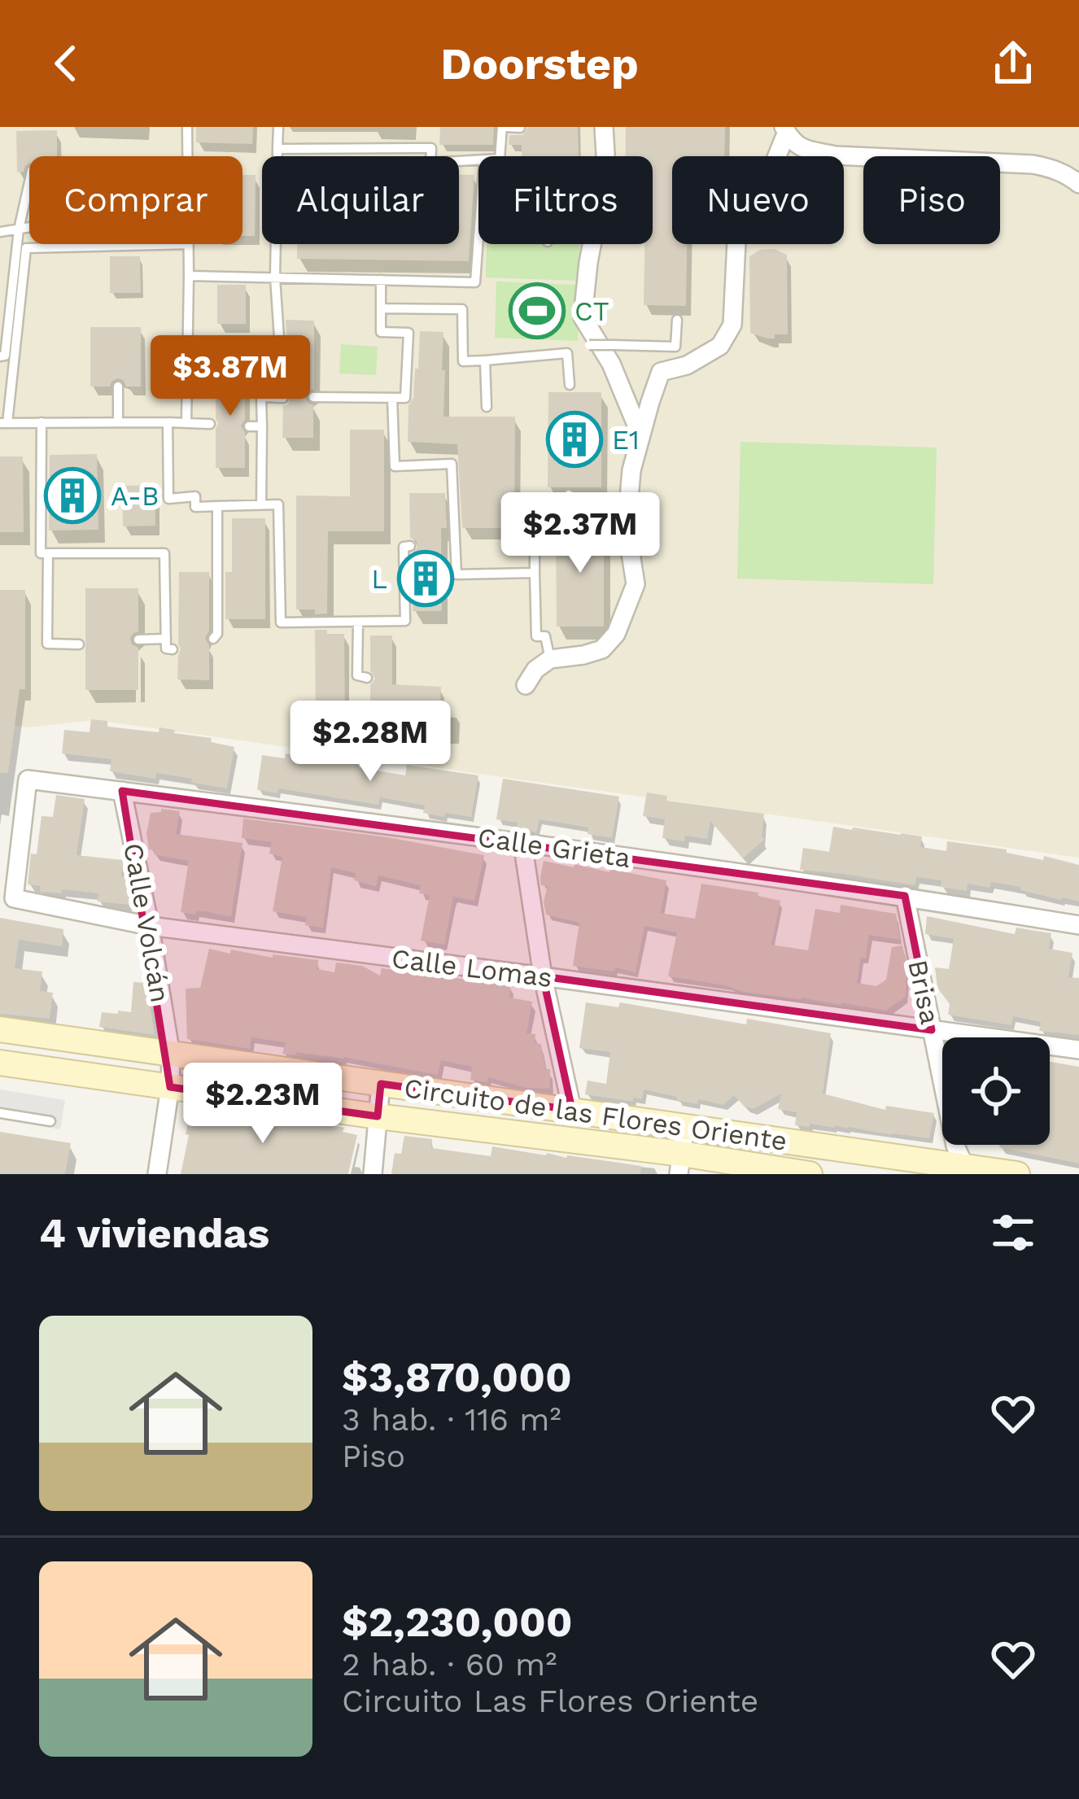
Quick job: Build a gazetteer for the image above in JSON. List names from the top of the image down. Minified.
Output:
{"streets":{"main road":["Circuito de las Flores Oriente"],"street":["Calle Grieta","Calle Volcán","Calle Lomas","Brisa"]},"crossings":[["Calle Grieta","Calle Volcán"],["Calle Grieta","Calle Lomas"],["Calle Grieta","Brisa"],["Calle Volcán","Calle Lomas"],["Calle Volcán","Circuito de las Flores Oriente"],["Calle Lomas","Brisa"],["Brisa","Circuito de las Flores Oriente"]],"places":{"sports":["CT"],"building":["E1","A-B","L"]},"page":{"header":"Doorstep","chip":["Comprar","Alquilar","Filtros","Nuevo","Piso"],"price":["$3.87M","$2.37M","$2.28M","$2.23M"],"heading":"4 viviendas","list":[{"name":"$3,870,000","note":"3 hab. · 116 m² · Piso"},{"name":"$2,230,000","note":"2 hab. · 60 m² · Circuito Las Flores Oriente"}]}}
